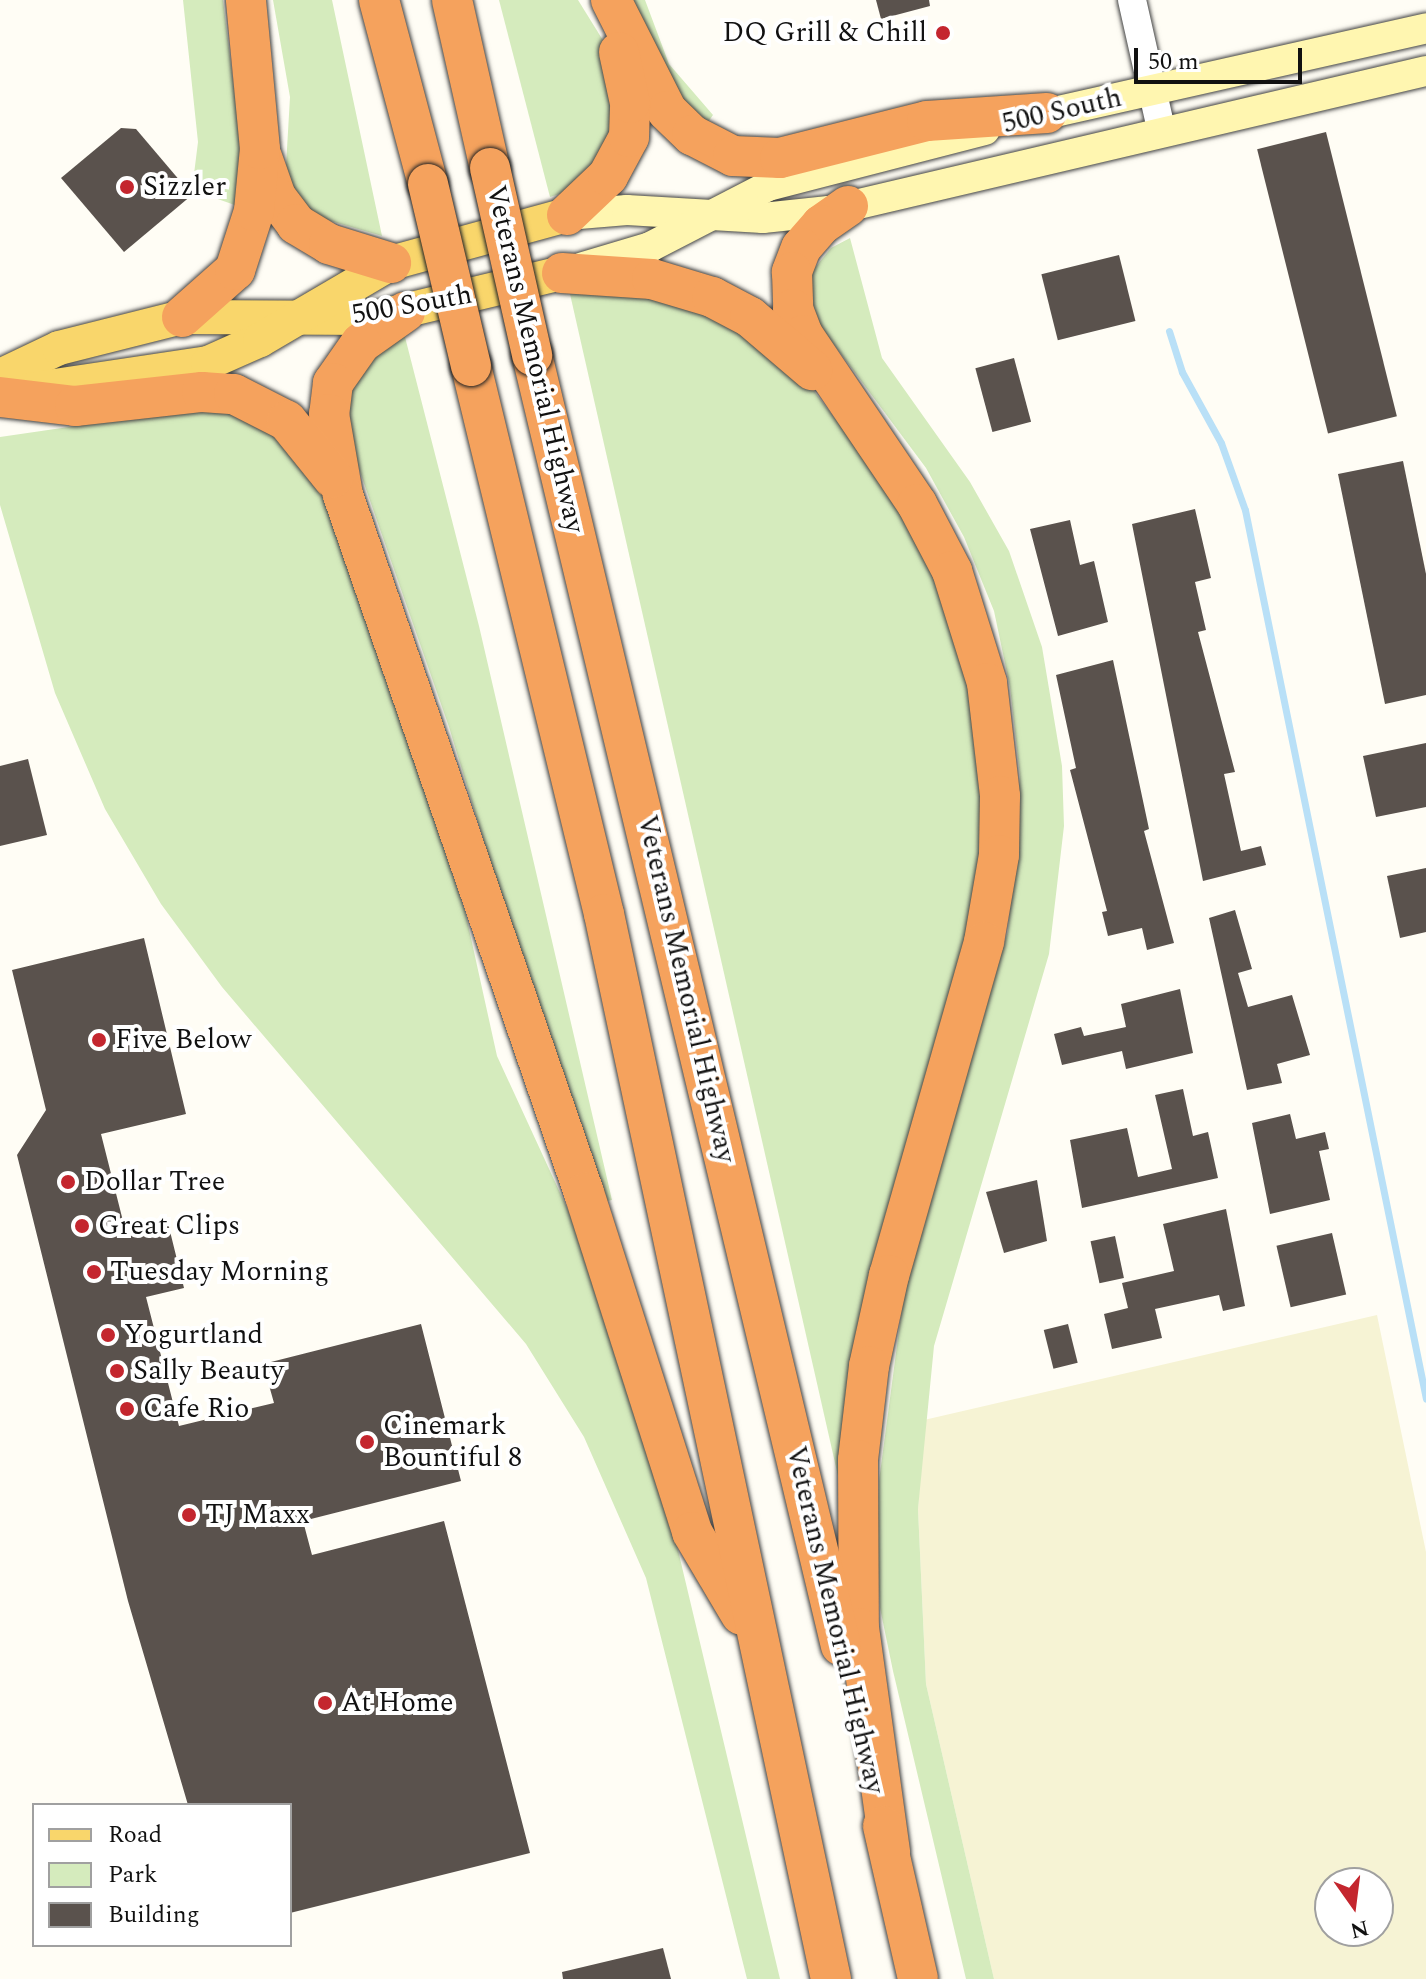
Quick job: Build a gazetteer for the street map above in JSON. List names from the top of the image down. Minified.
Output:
{"streets":{"highway":["Veterans Memorial Highway"],"main road":["500 South"]},"places":["DQ Grill & Chill","Sizzler","Five Below","Dollar Tree","Great Clips","Tuesday Morning","Yogurtland","Sally Beauty","Cafe Rio","Cinemark Bountiful 8","TJ Maxx","At Home"],"legend":["Road","Park","Building"],"scale_bar":"50 m","north":"bottom"}
